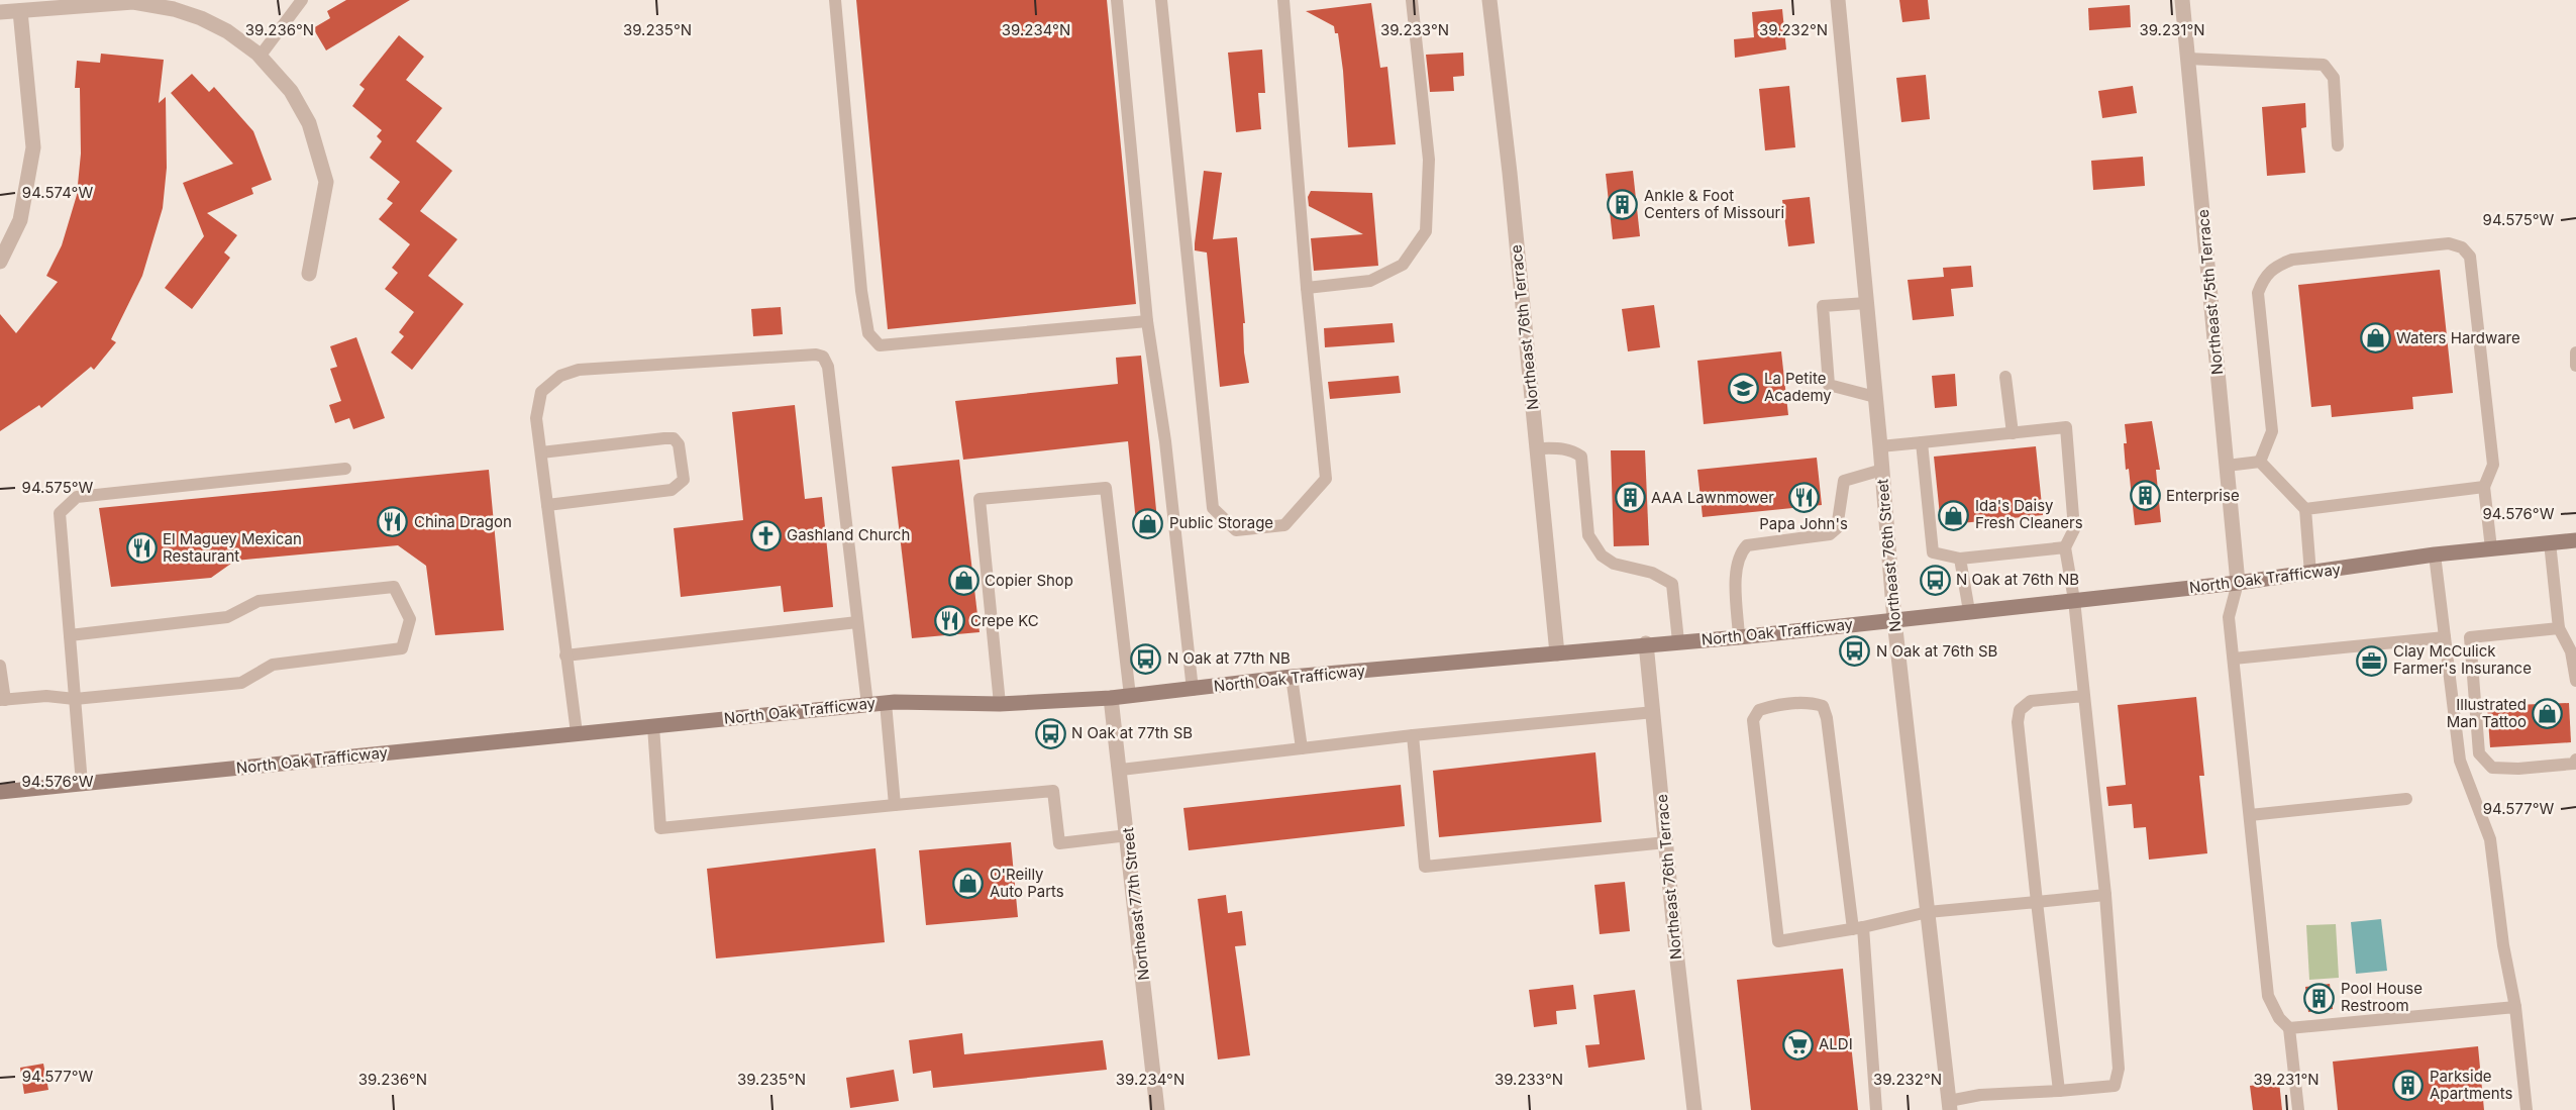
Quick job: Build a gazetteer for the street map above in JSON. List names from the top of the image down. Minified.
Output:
{"streets":{"main road":["North Oak Trafficway"],"street":["Northeast 75th Terrace","Northeast 76th Terrace","Northeast 76th Street","Northeast 77th Street"]},"crossings":[["Northeast 75th Terrace","North Oak Trafficway"],["Northeast 76th Terrace","North Oak Trafficway"],["Northeast 76th Street","North Oak Trafficway"],["North Oak Trafficway","Northeast 77th Street"]],"places":{"building":["Ankle & Foot Centers of Missouri","Enterprise","AAA Lawnmower","Pool House Restroom","Parkside Apartments"],"shop":["Waters Hardware","Ida's Daisy Fresh Cleaners","Public Storage","Copier Shop","Illustrated Man Tattoo","O'Reilly Auto Parts"],"school or university":["La Petite Academy"],"restaurant":["Papa John's","China Dragon","El Maguey Mexican Restaurant","Crepe KC"],"church":["Gashland Church"],"bus stop":["N Oak at 76th NB","N Oak at 76th SB","N Oak at 77th NB","N Oak at 77th SB"],"office":["Clay McCulick Farmer's Insurance"],"supermarket":["ALDI"]},"coordinates":["39.236°N","39.235°N","39.234°N","39.233°N","39.232°N","39.231°N","94.574°W","94.575°W","94.576°W","94.577°W"]}
